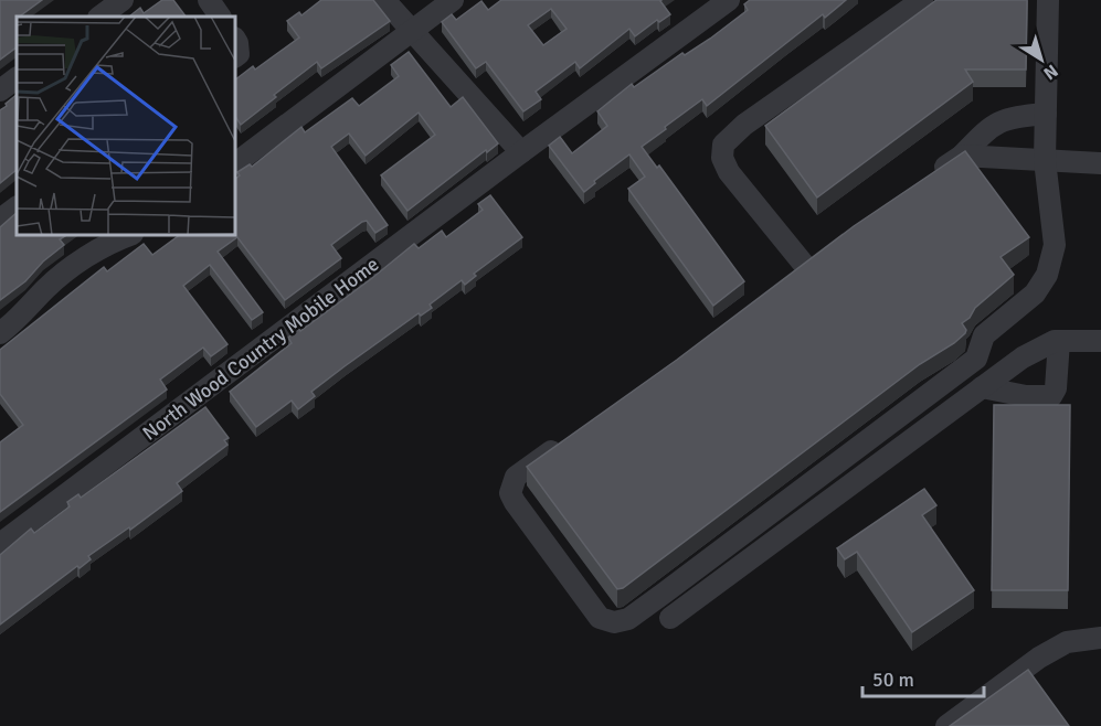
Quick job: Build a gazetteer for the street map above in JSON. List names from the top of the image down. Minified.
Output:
{"streets":{"street":["North Wood Country Mobile Home"]},"scale_bar":"50 m","north":"bottom right"}
